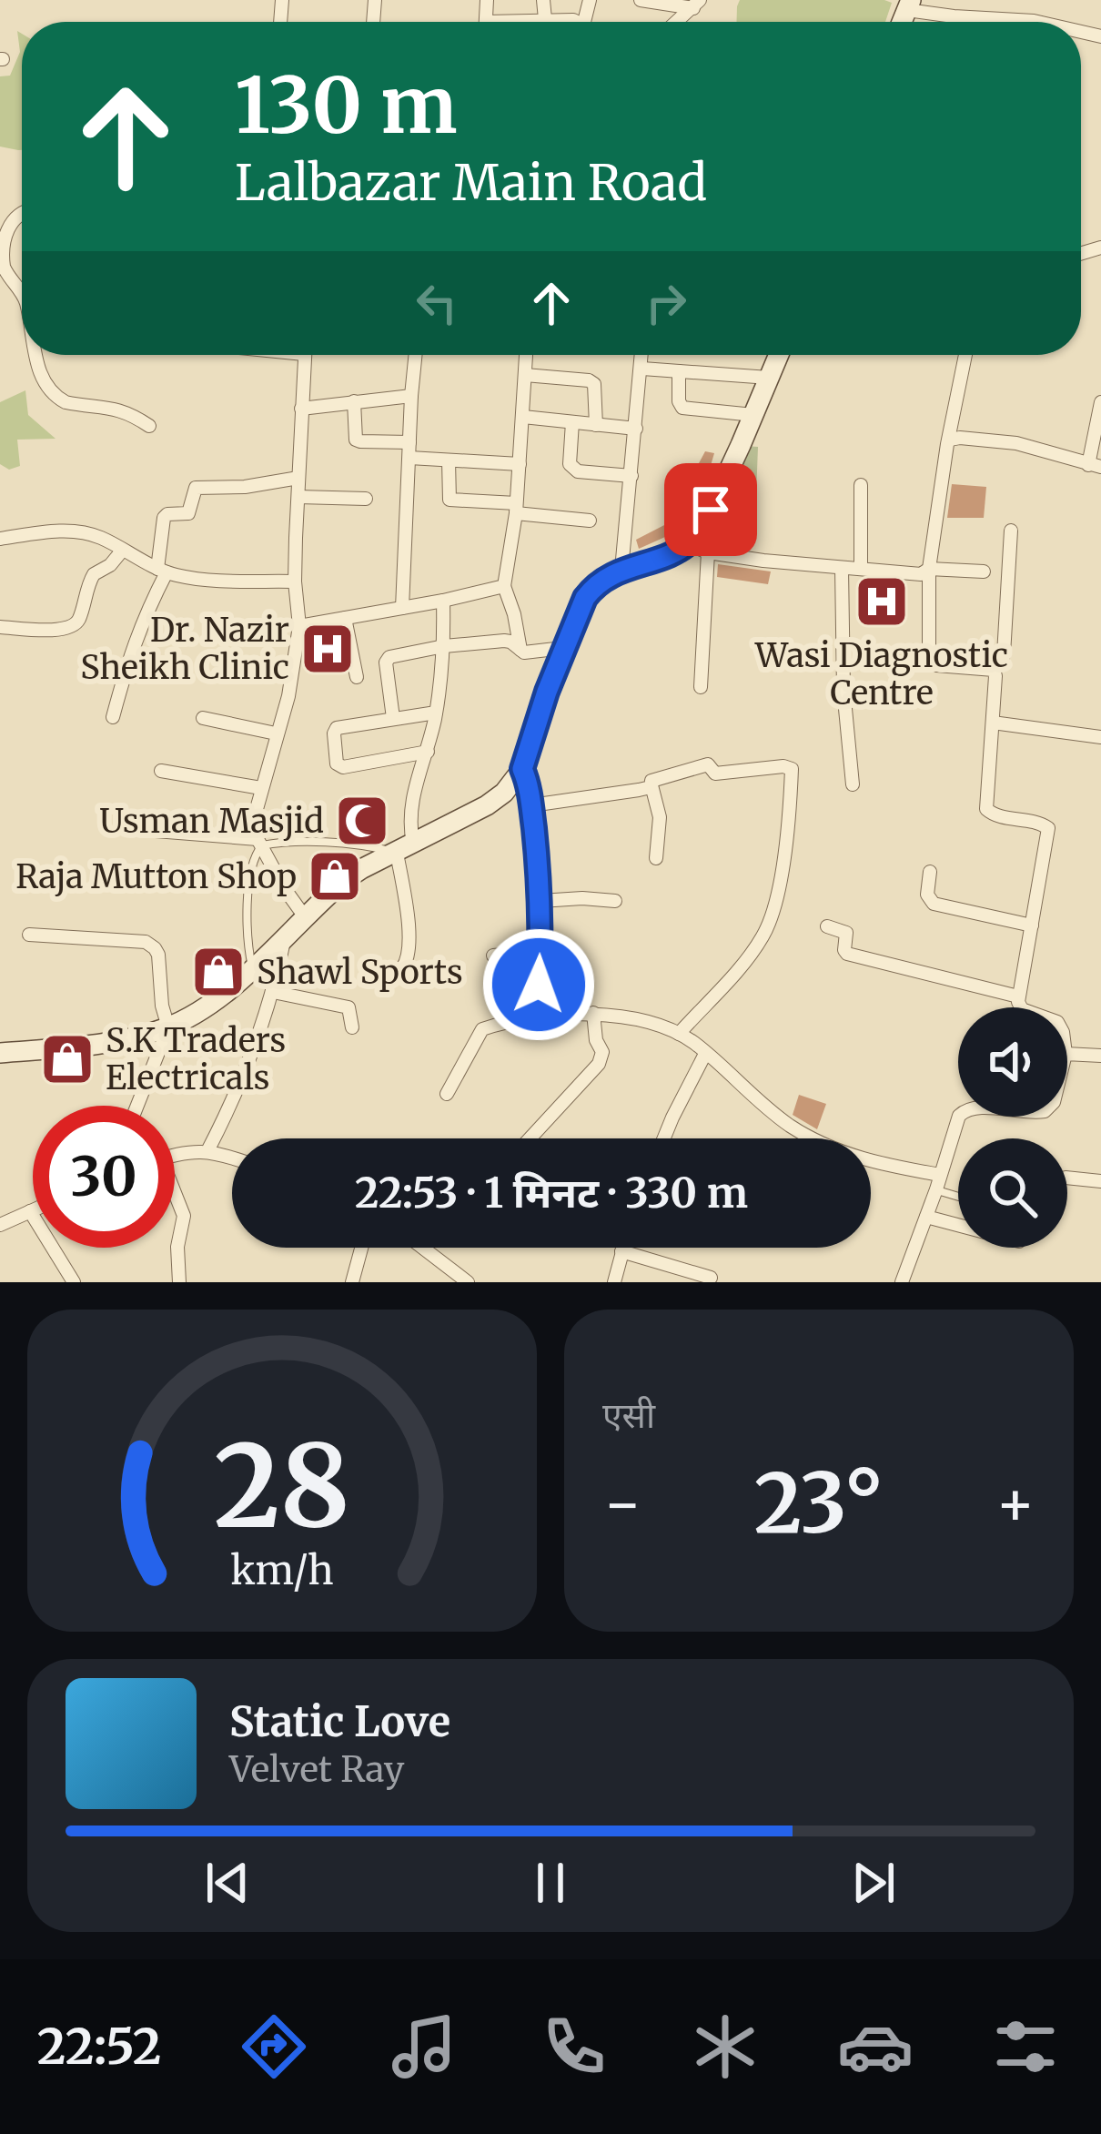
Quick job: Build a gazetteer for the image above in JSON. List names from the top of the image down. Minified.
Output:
{"places":{"hospital":["Wasi Diagnostic Centre","Dr. Nazir Sheikh Clinic"],"mosque":["Usman Masjid"],"shop":["Raja Mutton Shop","Shawl Sports","S.K Traders Electricals"]},"page":{"turn":["130 m","Lalbazar Main Road"],"limit":"30","trip":"22:53 · 1 मिनट · 330 m","tile":"एसी","heat":["−","23°","+"],"song":["Static Love","Velvet Ray"],"tabs":"22:52","gauge":["28","km/h"]}}
